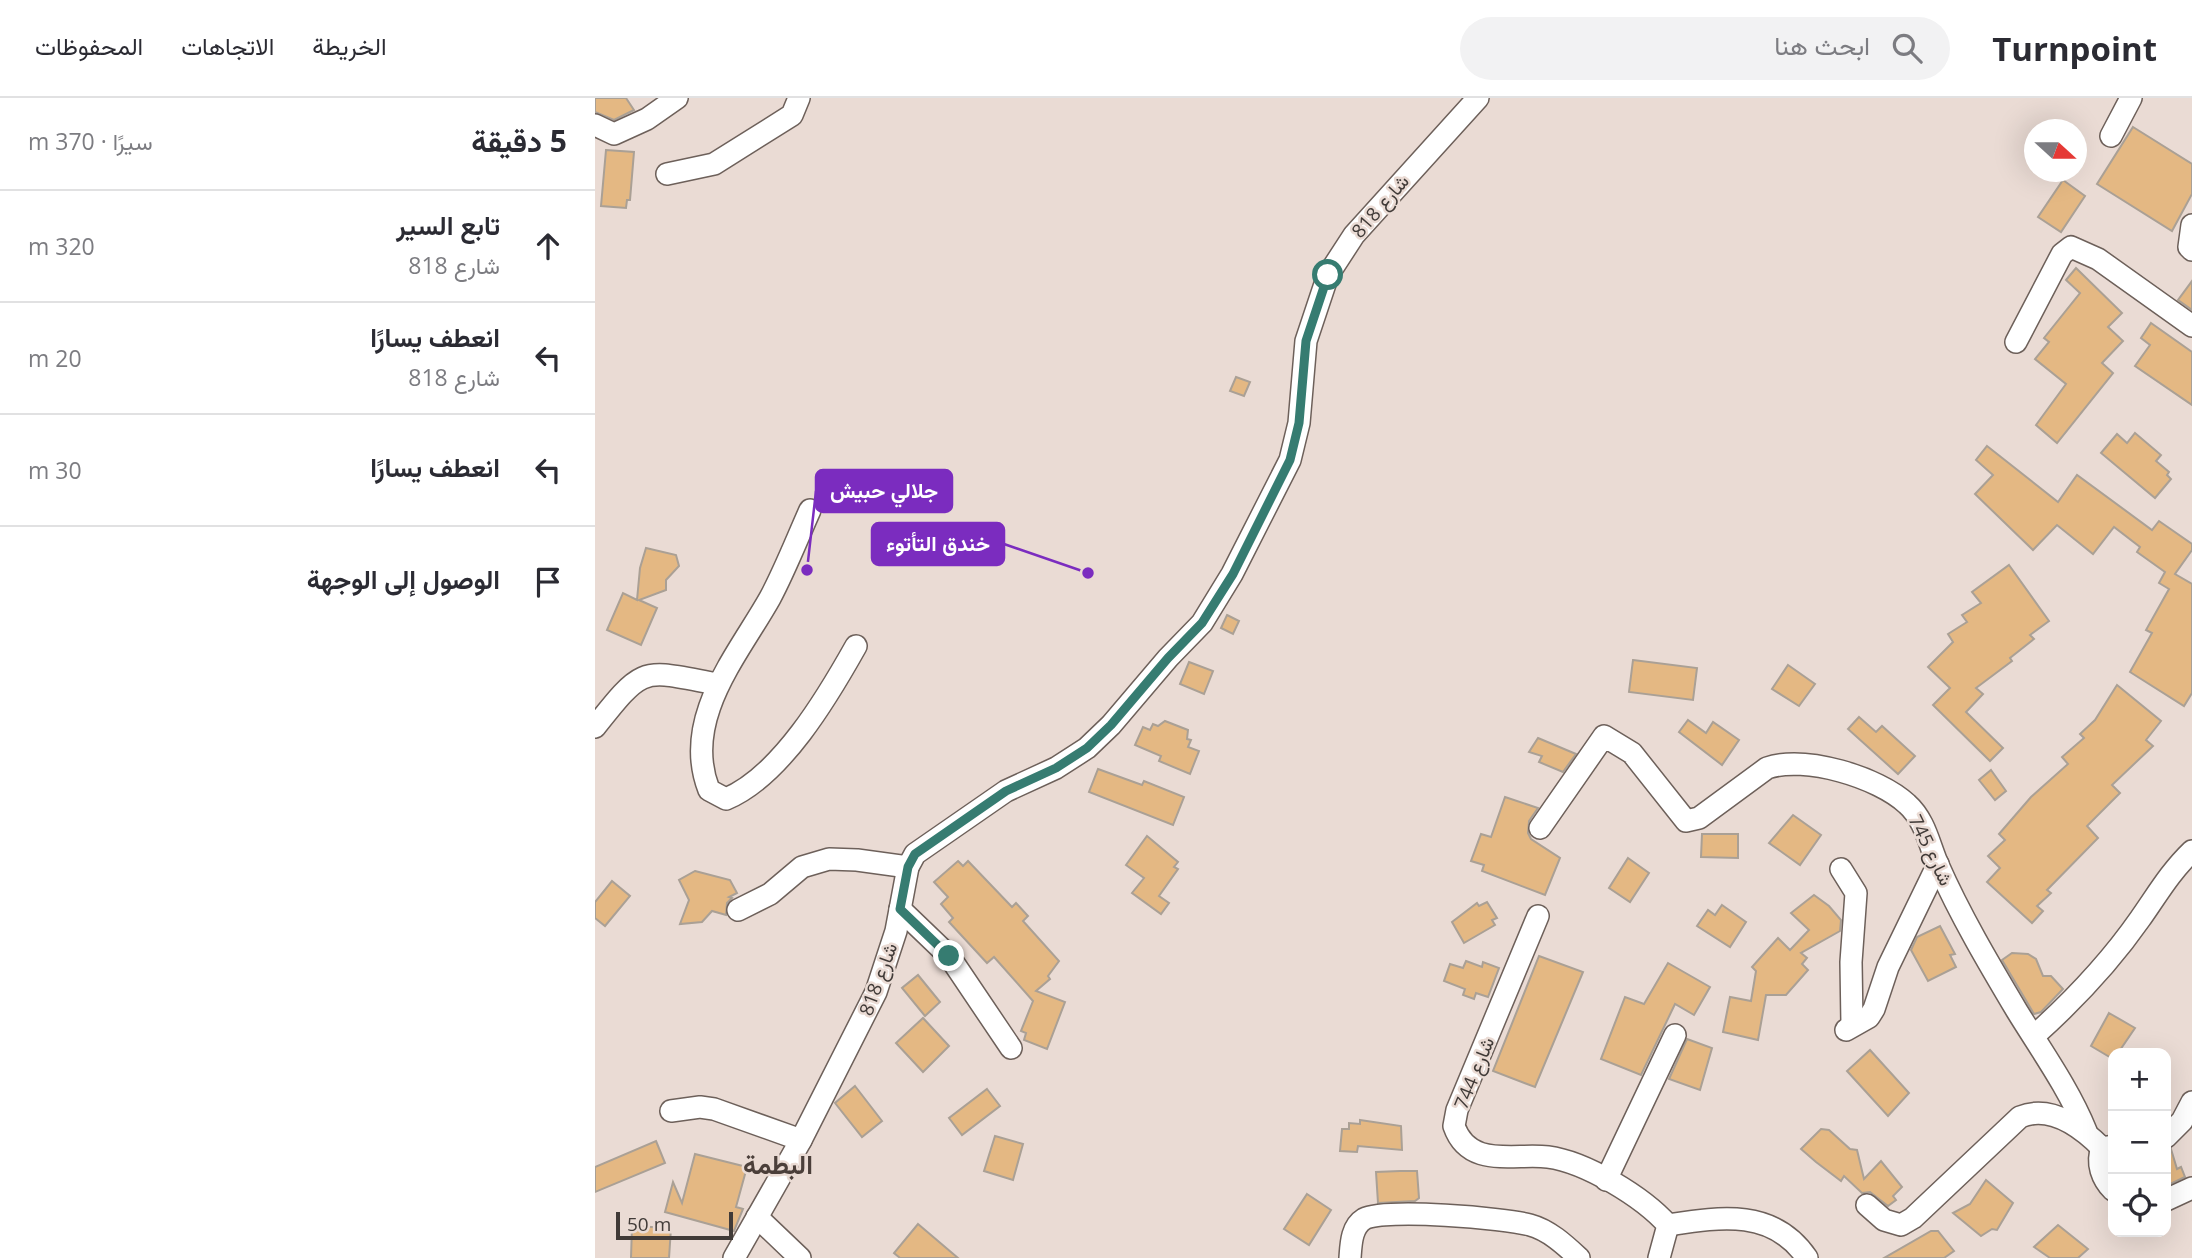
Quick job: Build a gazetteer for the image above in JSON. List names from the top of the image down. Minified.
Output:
{"streets":{"street":["شارع 818","شارع 745","شارع 744"]},"districts":["البطمة"],"places":["جلالي حبيش","خندق التأتوء"],"scale_bar":"50 m","north":"right","page":{"header":"Turnpoint","search":"ابحث هنا","nav":["الخريطة","الاتجاهات","المحفوظات"],"heading":["5 دقيقة","سيرًا · 370 m"],"list":[["تابع السير","شارع 818","320 m"],["انعطف يسارًا","شارع 818","20 m"],["انعطف يسارًا","30 m"],"الوصول إلى الوجهة"],"map_buttons":["+","−"],"scale":"50 m"}}
